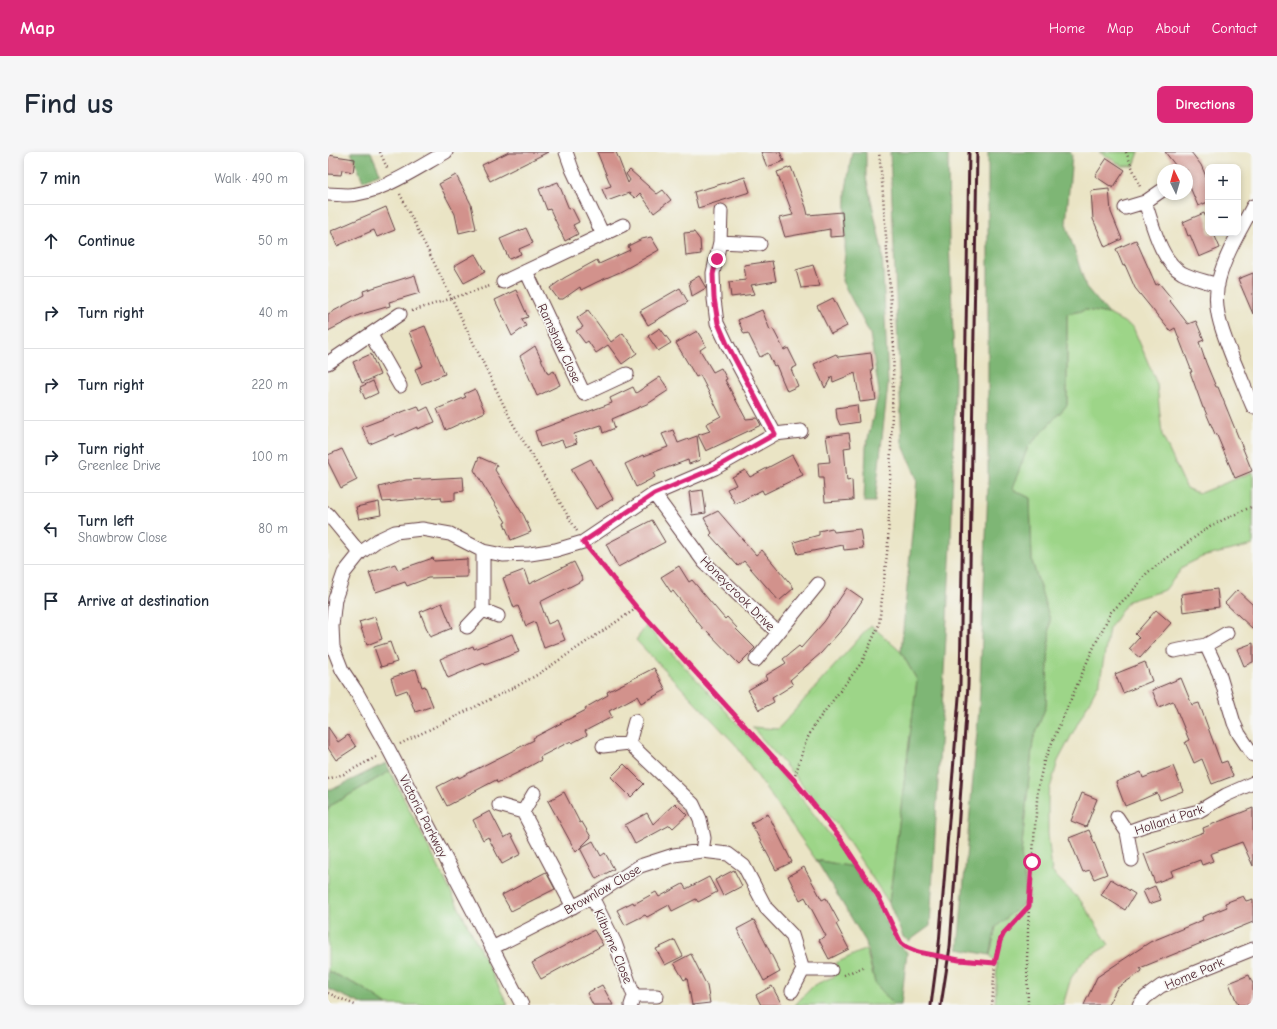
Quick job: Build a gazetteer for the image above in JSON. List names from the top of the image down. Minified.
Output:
{"streets":{"street":["Ramshaw Close","Honeycrook Drive","Victoria Parkway","Holland Park","Brownlow Close","Kilburne Close","Home Park"]},"crossings":[["Honeycrook Drive","Victoria Parkway"],["Victoria Parkway","Brownlow Close"],["Brownlow Close","Kilburne Close"]],"north":"top","page":{"header":"Map","nav":["Home","Map","About","Contact"],"buttons":"Directions","title":"Find us","heading":["7 min","Walk · 490 m"],"map_buttons":["+","−"],"list":[["Continue","50 m"],["Turn right","40 m"],["Turn right","220 m"],["Turn right","Greenlee Drive","100 m"],["Turn left","Shawbrow Close","80 m"],"Arrive at destination"]}}
